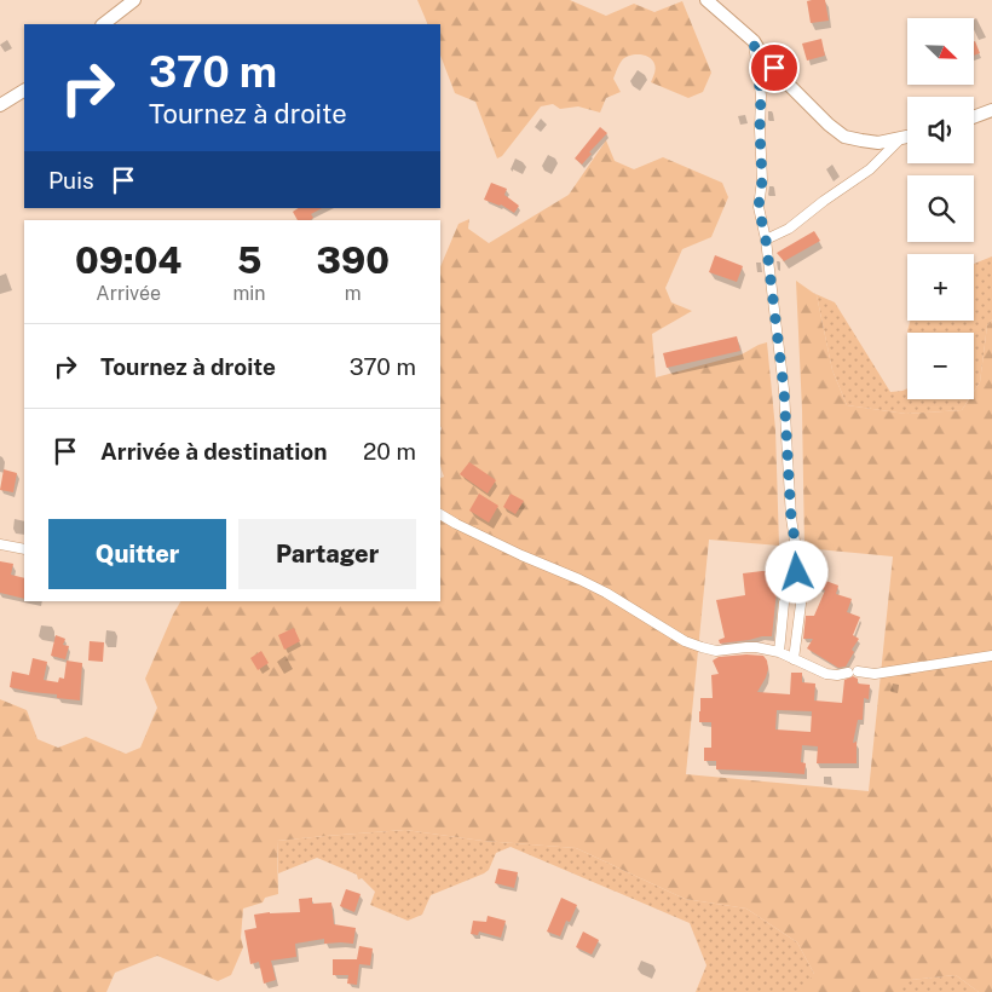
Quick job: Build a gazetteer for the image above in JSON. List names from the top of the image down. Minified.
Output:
{"north":"bottom right","page":{"map_buttons":["+","−"],"turn":["370 m","Tournez à droite"],"then":"Puis","eta":["09:04","Arrivée","5","min","390","m"],"list":[{"name":"Tournez à droite","value":"370 m"},{"name":"Arrivée à destination","value":"20 m"}],"buttons":["Quitter","Partager"]}}
